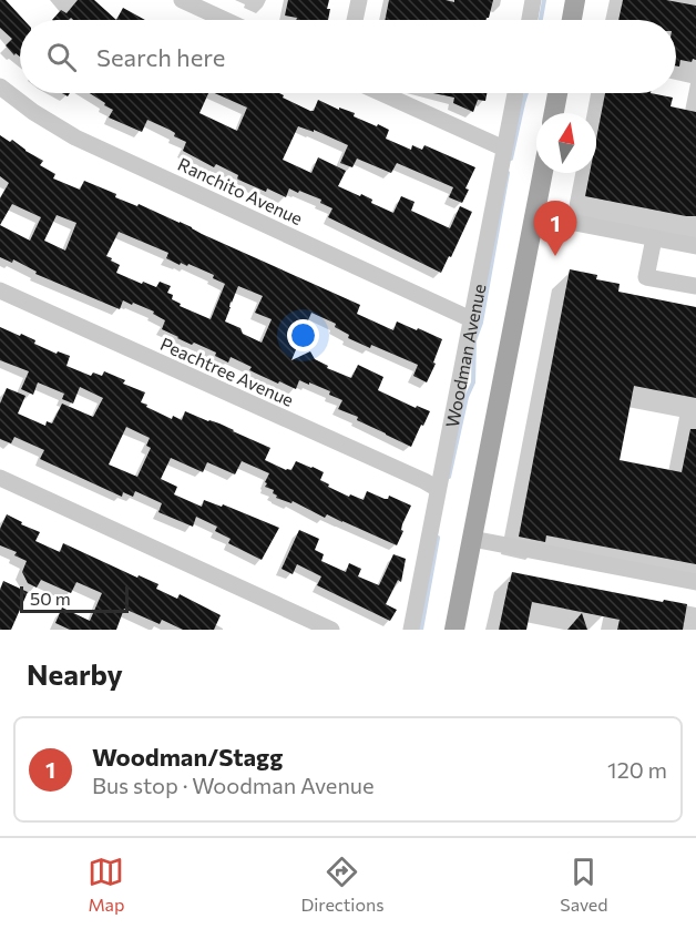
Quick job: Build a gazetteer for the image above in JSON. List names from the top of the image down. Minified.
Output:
{"streets":{"street":["Ranchito Avenue","Woodman Avenue","Peachtree Avenue"]},"crossings":[["Ranchito Avenue","Woodman Avenue"],["Woodman Avenue","Peachtree Avenue"]],"scale_bar":"50 m","north":"top","page":{"search":"Search here","pins":"1","scale":"50 m","heading":"Nearby","list":[{"mark":"1","name":"Woodman/Stagg","note":"Bus stop · Woodman Avenue","value":"120 m"}],"nav":["Map","Directions","Saved"]}}
